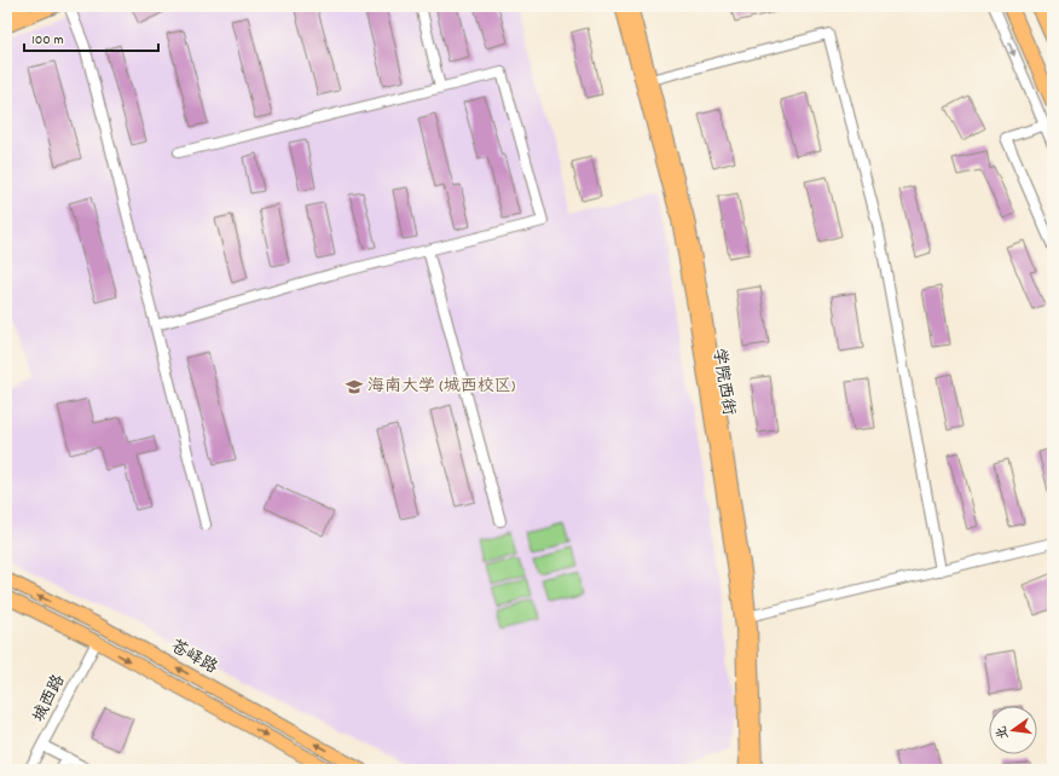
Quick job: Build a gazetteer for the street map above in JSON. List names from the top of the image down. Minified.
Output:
{"streets":{"main road":["学院西街","苍峄路"],"street":["城西路"]},"crossings":[["苍峄路","城西路"]],"places":{"school or university":["海南大学 (城西校区)"]},"scale_bar":"100 m","north":"left"}
